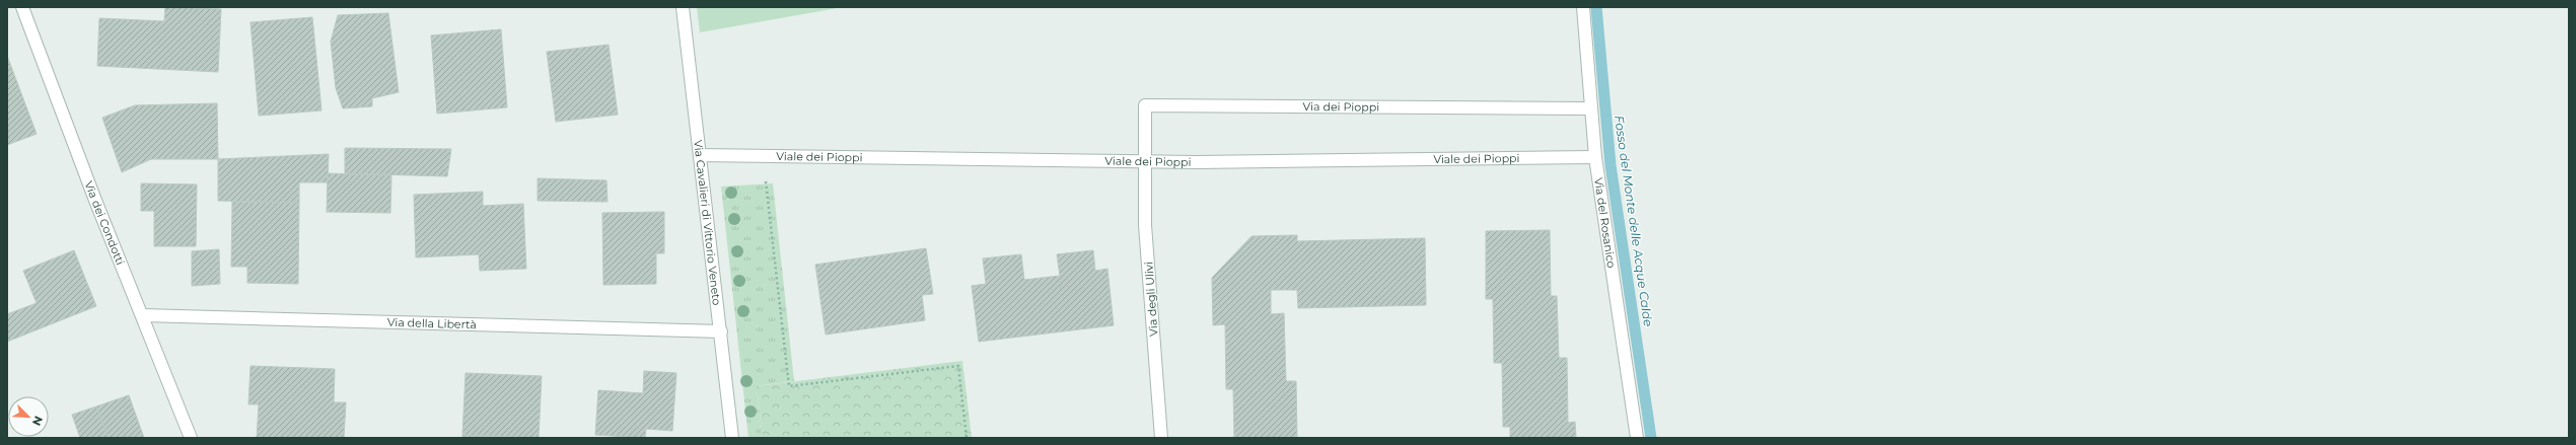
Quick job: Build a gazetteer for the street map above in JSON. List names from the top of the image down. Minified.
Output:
{"streets":{"street":["Via dei Pioppi","Viale dei Pioppi","Via Cavalieri di Vittorio Veneto","Via dei Condotti","Via del Rosanico","Via degli Ulivi","Via della Libertà"]},"crossings":[["Via dei Pioppi","Viale dei Pioppi"],["Via dei Pioppi","Via del Rosanico"],["Via dei Pioppi","Via degli Ulivi"],["Viale dei Pioppi","Via Cavalieri di Vittorio Veneto"],["Viale dei Pioppi","Via del Rosanico"],["Viale dei Pioppi","Via degli Ulivi"],["Via Cavalieri di Vittorio Veneto","Via della Libertà"],["Via dei Condotti","Via della Libertà"]],"water":["Fosso del Monte delle Acque Calde"],"north":"bottom right"}
